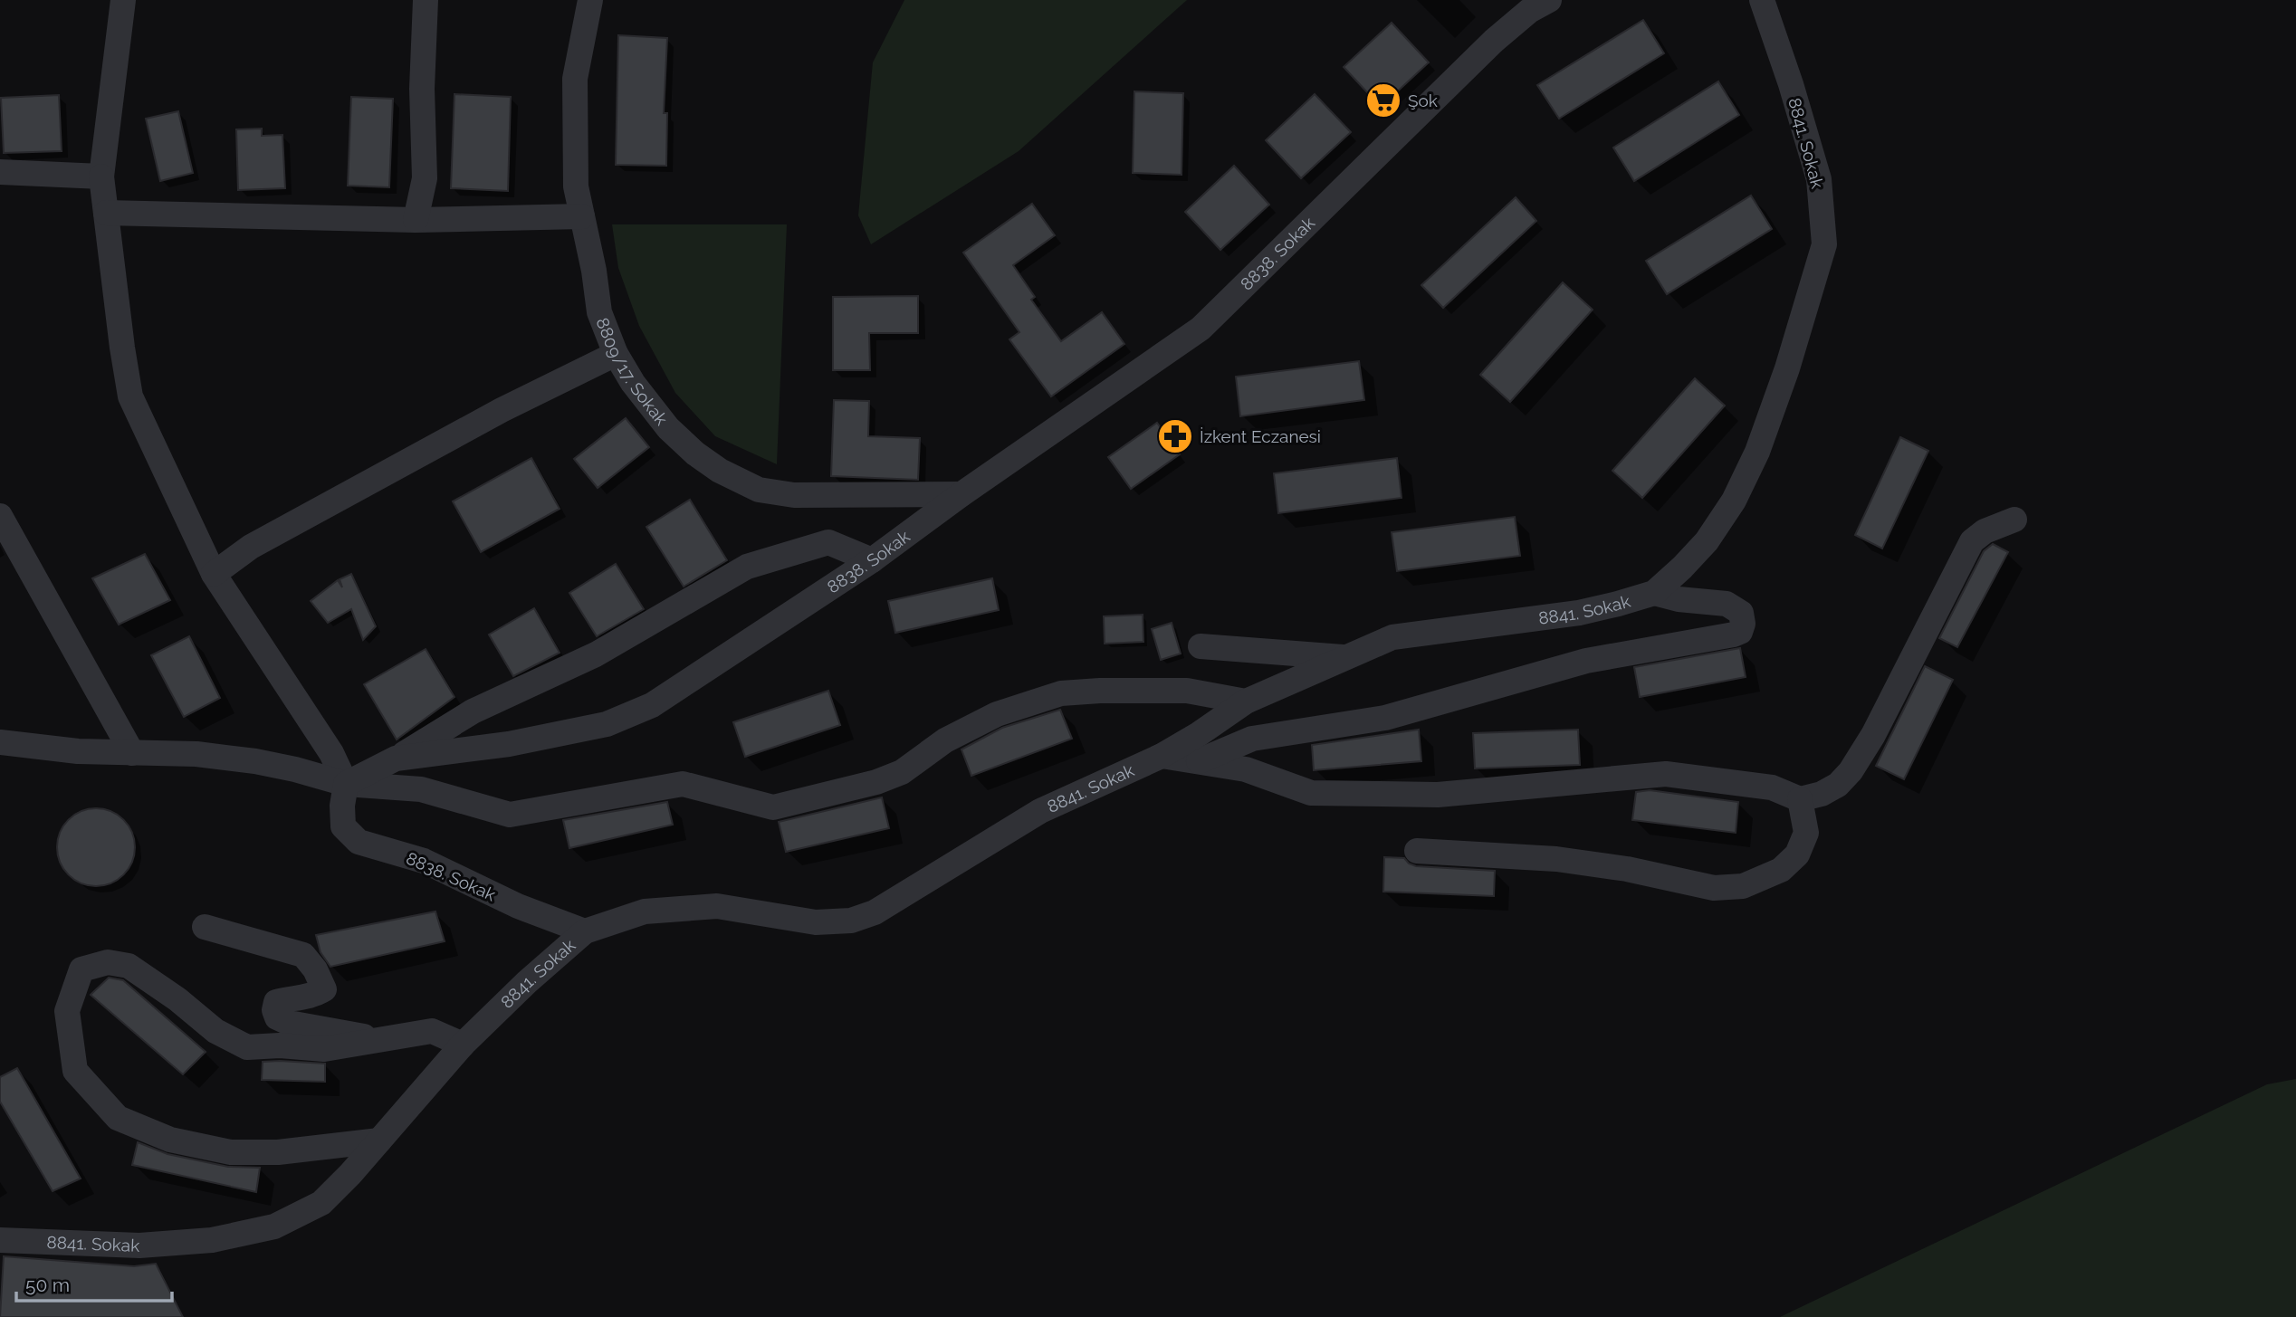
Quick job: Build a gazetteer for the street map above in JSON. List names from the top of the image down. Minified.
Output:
{"streets":{"street":["8841. Sokak","8838. Sokak","8809/17. Sokak"]},"crossings":[["8841. Sokak","8838. Sokak"],["8838. Sokak","8809/17. Sokak"]],"places":{"supermarket":["Şok"],"pharmacy":["İzkent Eczanesi"]},"scale_bar":"50 m"}
